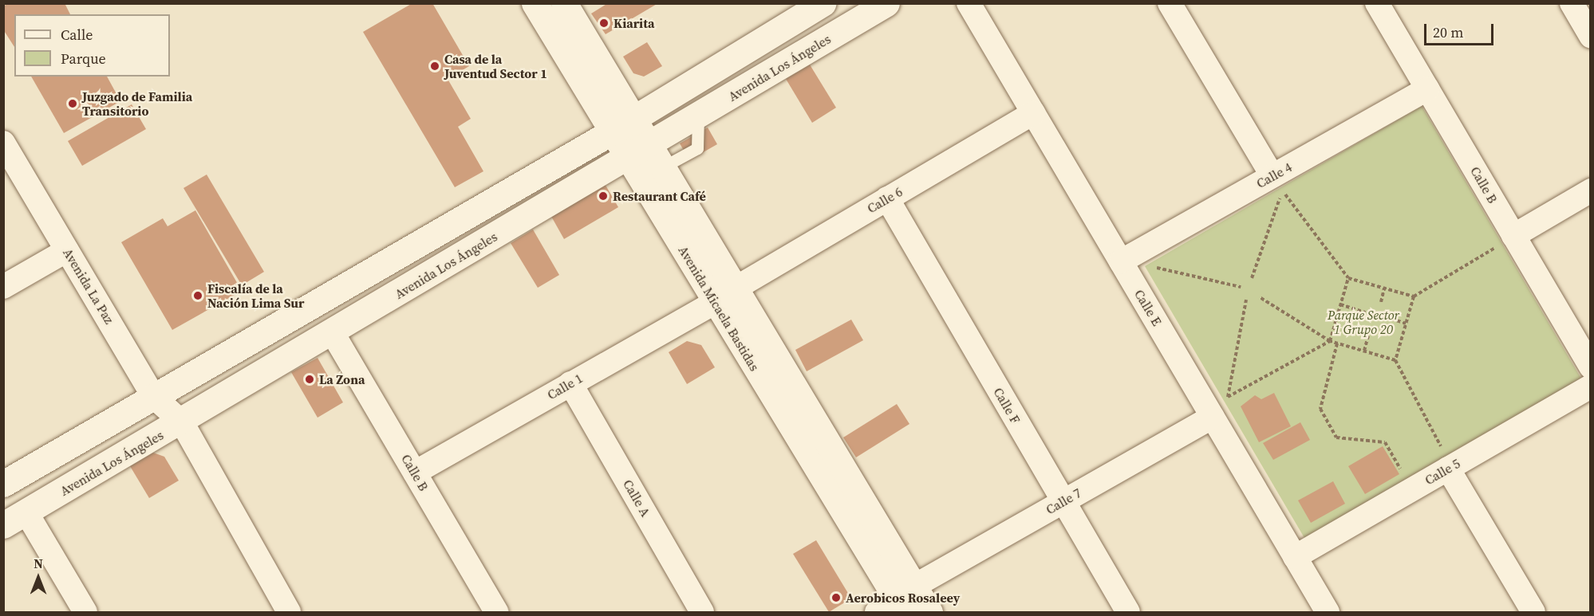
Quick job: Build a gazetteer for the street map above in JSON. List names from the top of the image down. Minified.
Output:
{"streets":{"street":["Avenida Los Ángeles","Calle 4","Calle B","Calle 6","Avenida La Paz","Calle E","Avenida Micaela Bastidas","Calle 1","Calle F","Calle 5","Calle A","Calle 7"]},"crossings":[["Avenida Los Ángeles","Calle B"],["Avenida Los Ángeles","Avenida La Paz"],["Avenida Los Ángeles","Avenida Micaela Bastidas"],["Calle 4","Calle B"],["Calle 4","Calle E"],["Calle B","Calle 1"],["Calle 6","Calle E"],["Calle 6","Avenida Micaela Bastidas"],["Calle 6","Calle F"],["Calle E","Calle 5"],["Calle E","Calle 7"],["Avenida Micaela Bastidas","Calle 1"],["Avenida Micaela Bastidas","Calle 7"],["Calle 1","Calle A"],["Calle F","Calle 7"]],"parks":["Parque Sector 1 Grupo 20"],"places":["Kiarita","Casa de la Juventud Sector 1","Juzgado de Familia Transitorio","Restaurant Café","Fiscalía de la Nación Lima Sur","La Zona","Aerobicos Rosaleey"],"legend":["Calle","Parque"],"scale_bar":"20 m","north":"top"}
